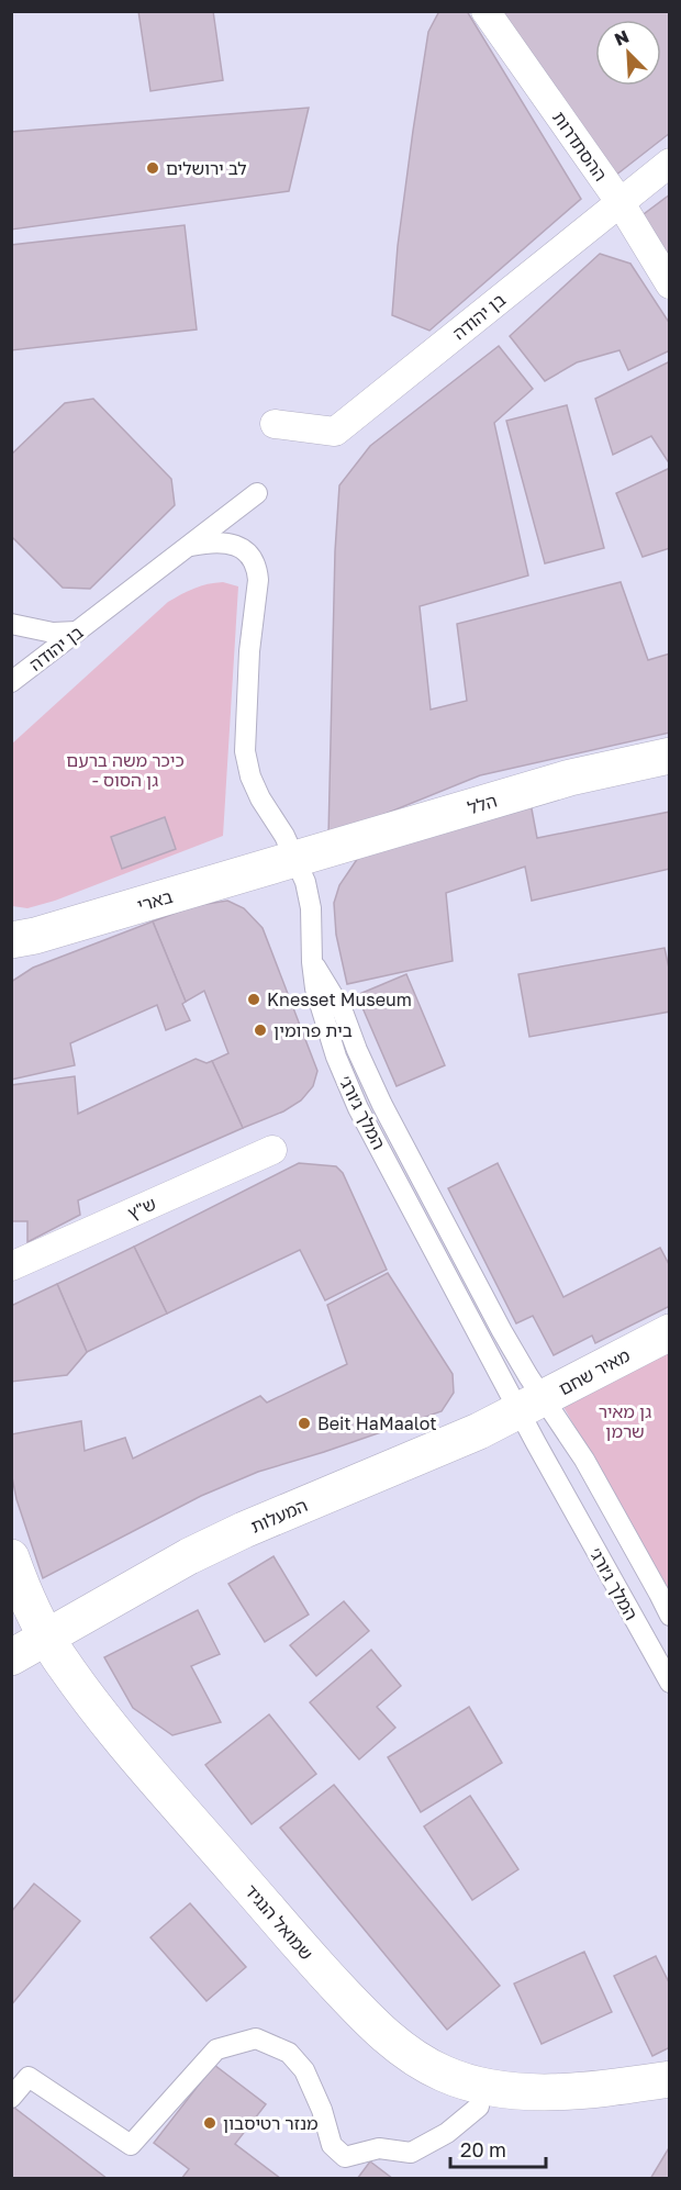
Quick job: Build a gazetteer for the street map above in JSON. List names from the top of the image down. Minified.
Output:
{"streets":{"street":["ההסתדרות","בן יהודה","הלל","בארי","ש\"ץ","מאיר שחם","המעלות","שמואל הנגיד"],"lane":["המלך ג׳ורג׳"]},"crossings":[["ההסתדרות","בן יהודה"],["בן יהודה","המלך ג׳ורג׳"],["הלל","בארי"],["הלל","המלך ג׳ורג׳"],["בארי","המלך ג׳ורג׳"],["המלך ג׳ורג׳","מאיר שחם"],["המלך ג׳ורג׳","המעלות"],["מאיר שחם","המעלות"],["המעלות","שמואל הנגיד"]],"parks":["כיכר משה ברעם - גן הסוס","גן מאיר שרמן"],"places":["לב ירושלים","Knesset Museum","בית פרומין","Beit HaMaalot","מנזר רטיסבון"],"scale_bar":"20 m","north":"top left"}
